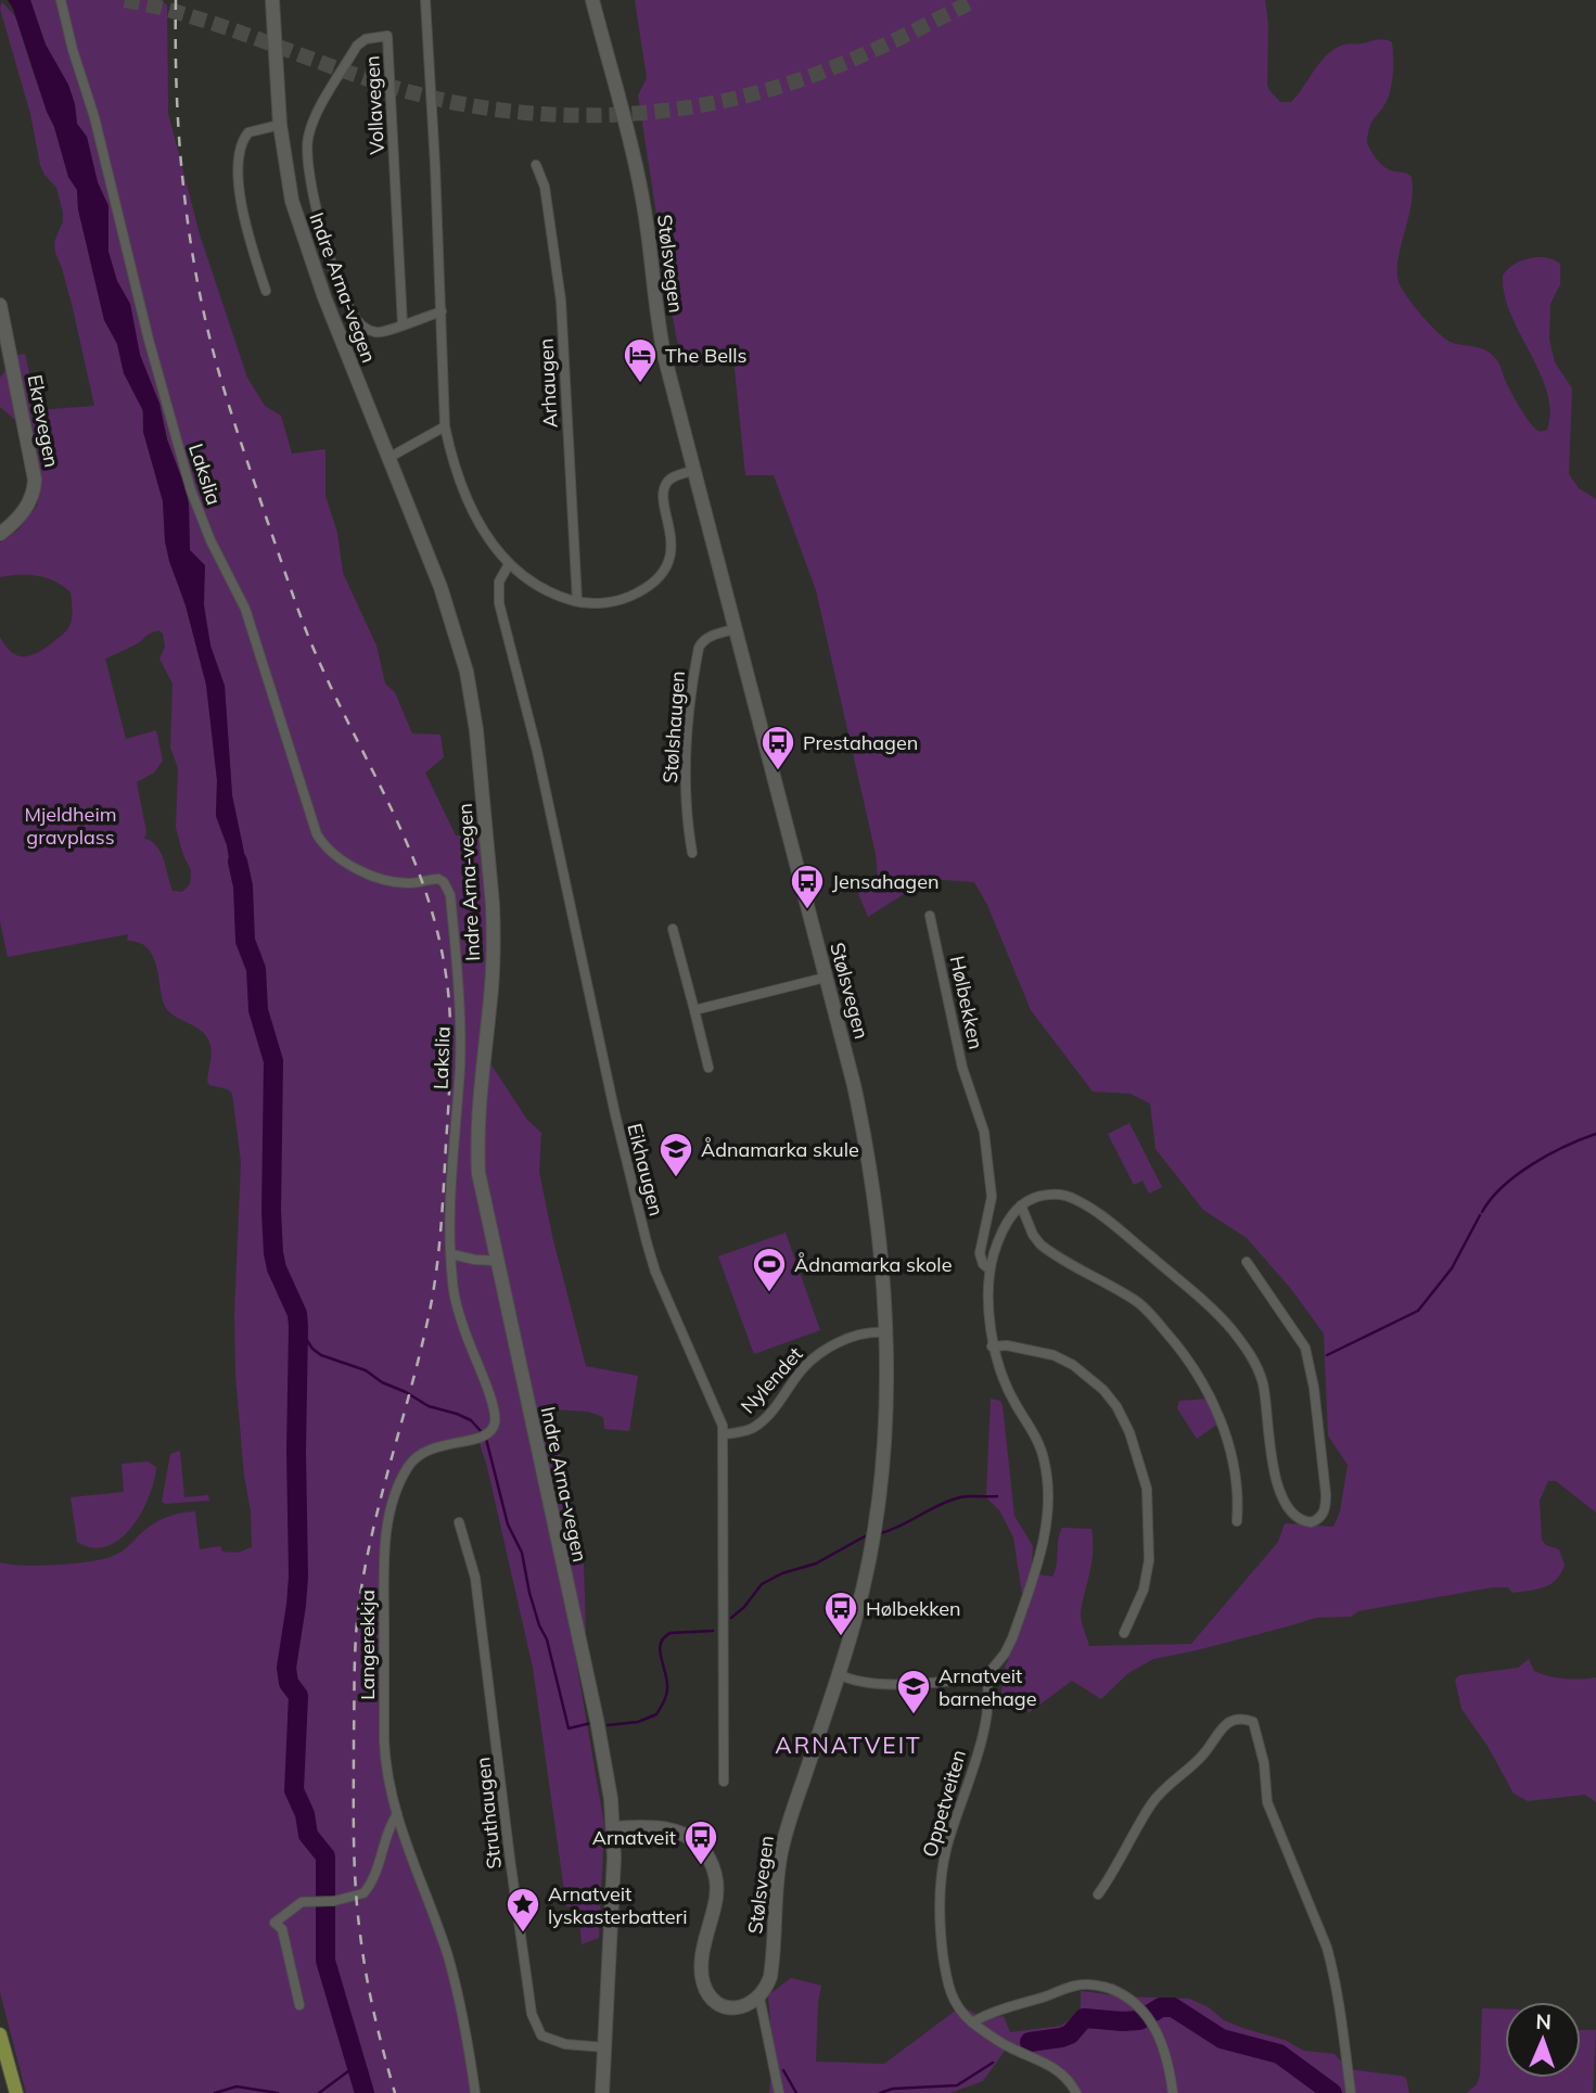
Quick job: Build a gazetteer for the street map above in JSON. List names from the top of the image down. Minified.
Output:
{"streets":{"main road":["Stølsvegen","Indre Arna-vegen","Ekrevegen"],"street":["Vollavegen","Arhaugen","Lakslia","Stølshaugen","Hølbekken","Eikhaugen","Nylendet","Langerekkja","Oppetveiten","Struthaugen"]},"crossings":[["Stølsvegen","Stølshaugen"],["Stølsvegen","Nylendet"],["Indre Arna-vegen","Struthaugen"],["Lakslia","Langerekkja"],["Hølbekken","Oppetveiten"],["Eikhaugen","Nylendet"]],"districts":["ARNATVEIT"],"parks":["Mjeldheim gravplass"],"places":{"hotel":["The Bells"],"bus stop":["Prestahagen","Jensahagen","Hølbekken","Arnatveit"],"school or university":["Ådnamarka skule","Arnatveit barnehage"],"sports":["Ådnamarka skole"],"place":["Arnatveit lyskasterbatteri"]},"north":"top"}
